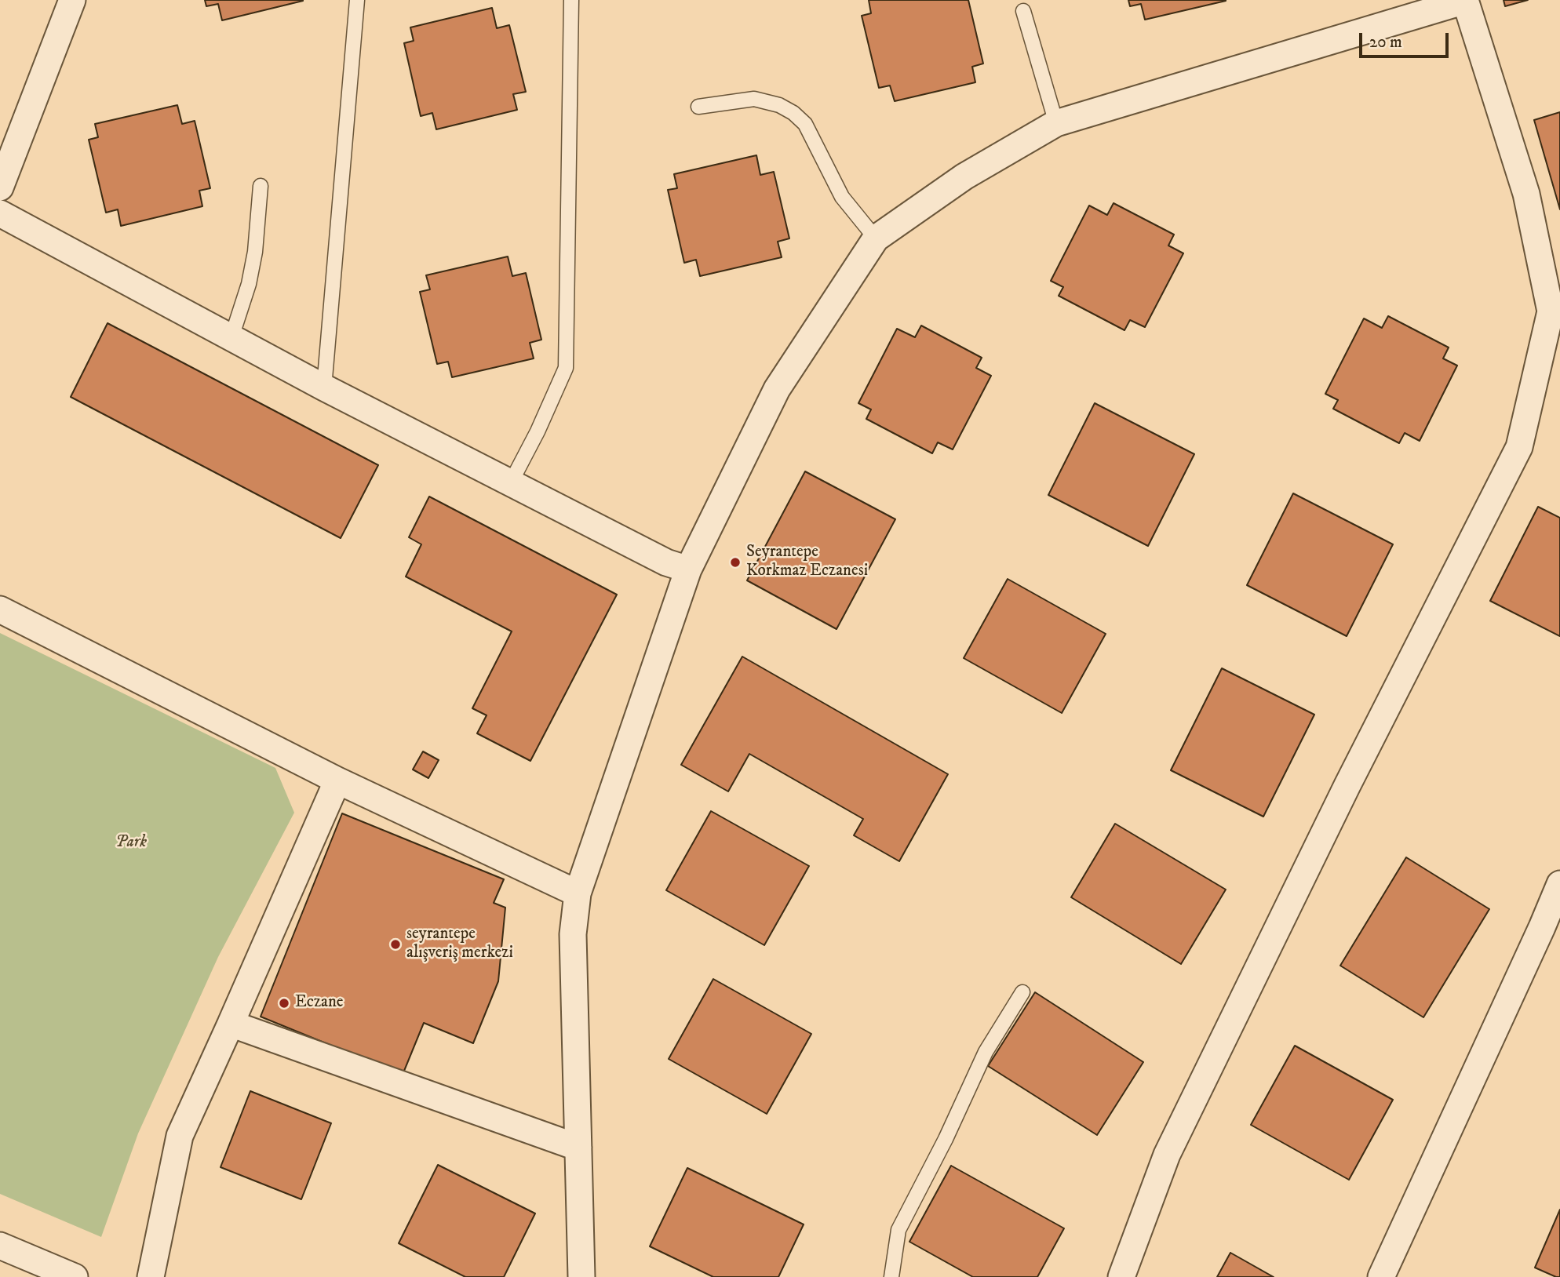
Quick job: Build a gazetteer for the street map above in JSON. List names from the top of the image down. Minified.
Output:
{"parks":["Park"],"places":["Seyrantepe Korkmaz Eczanesi","seyrantepe alışveriş merkezi","Eczane"],"scale_bar":"20 m"}
